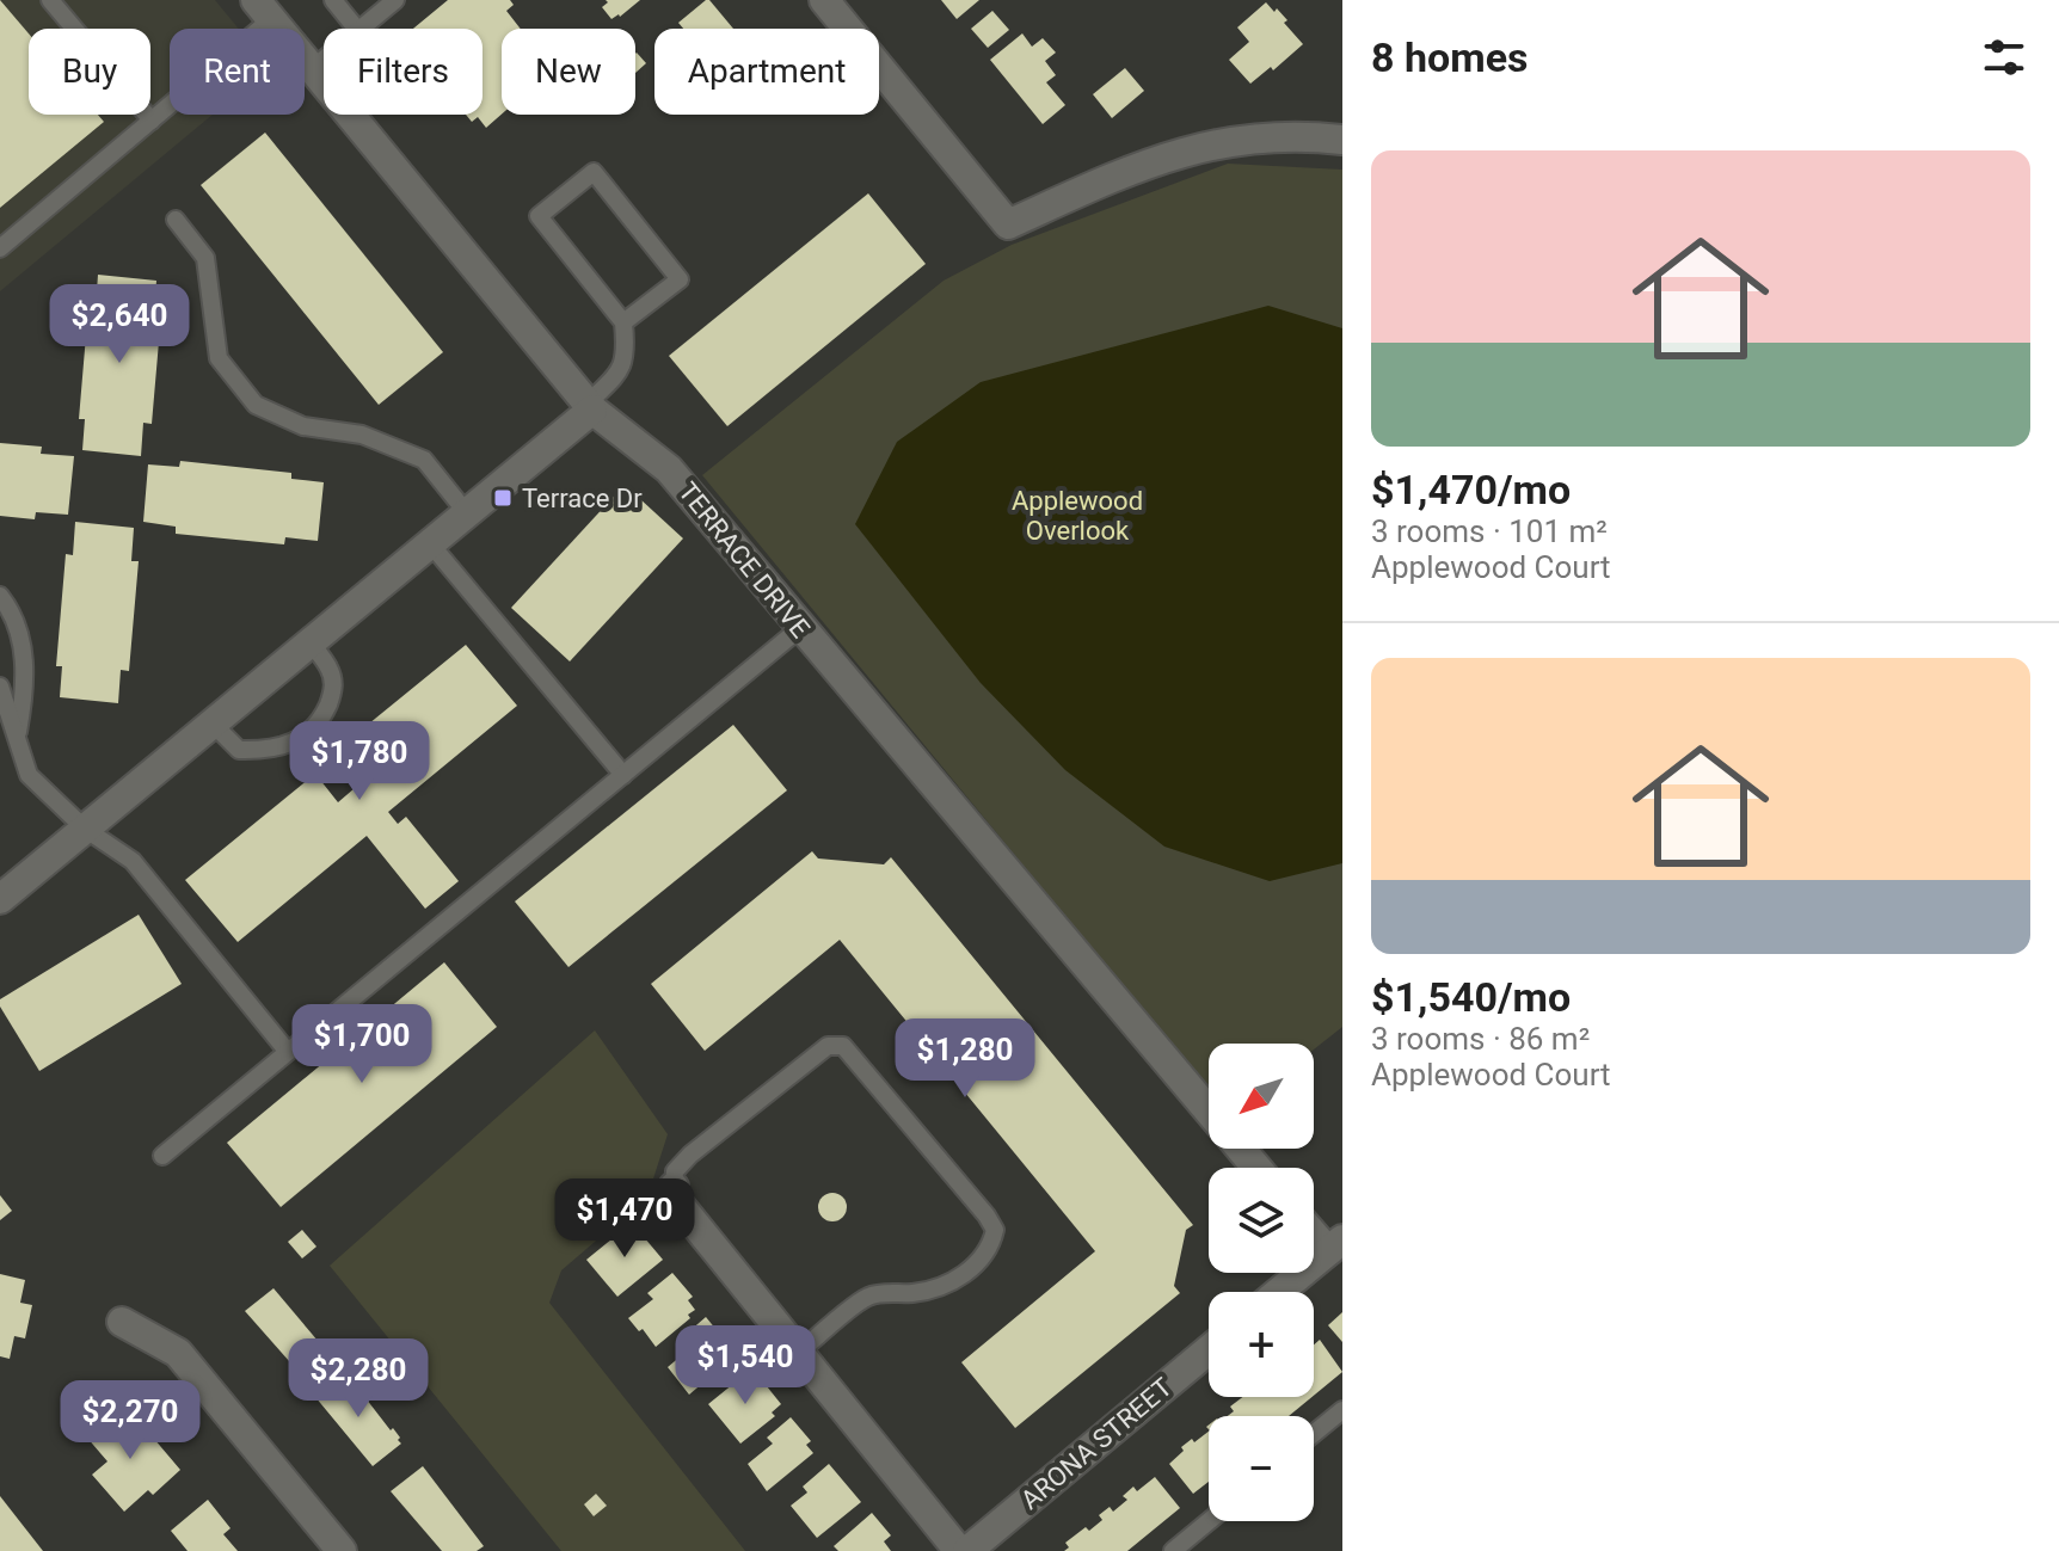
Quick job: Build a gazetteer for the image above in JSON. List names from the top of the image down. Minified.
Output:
{"streets":{"street":["TERRACE DRIVE","ARONA STREET"]},"parks":["Applewood Overlook"],"places":{"transit":["Terrace Dr"]},"north":"bottom left","page":{"heading":"8 homes","chip":["Buy","Rent","Filters","New","Apartment"],"list":[{"name":"$1,470/mo","note":"3 rooms · 101 m² · Applewood Court"},{"name":"$1,540/mo","note":"3 rooms · 86 m² · Applewood Court"}],"price":["$2,640","$1,780","$1,700","$1,280","$1,470","$1,540","$2,280","$2,270"],"map_buttons":["+","−"]}}
